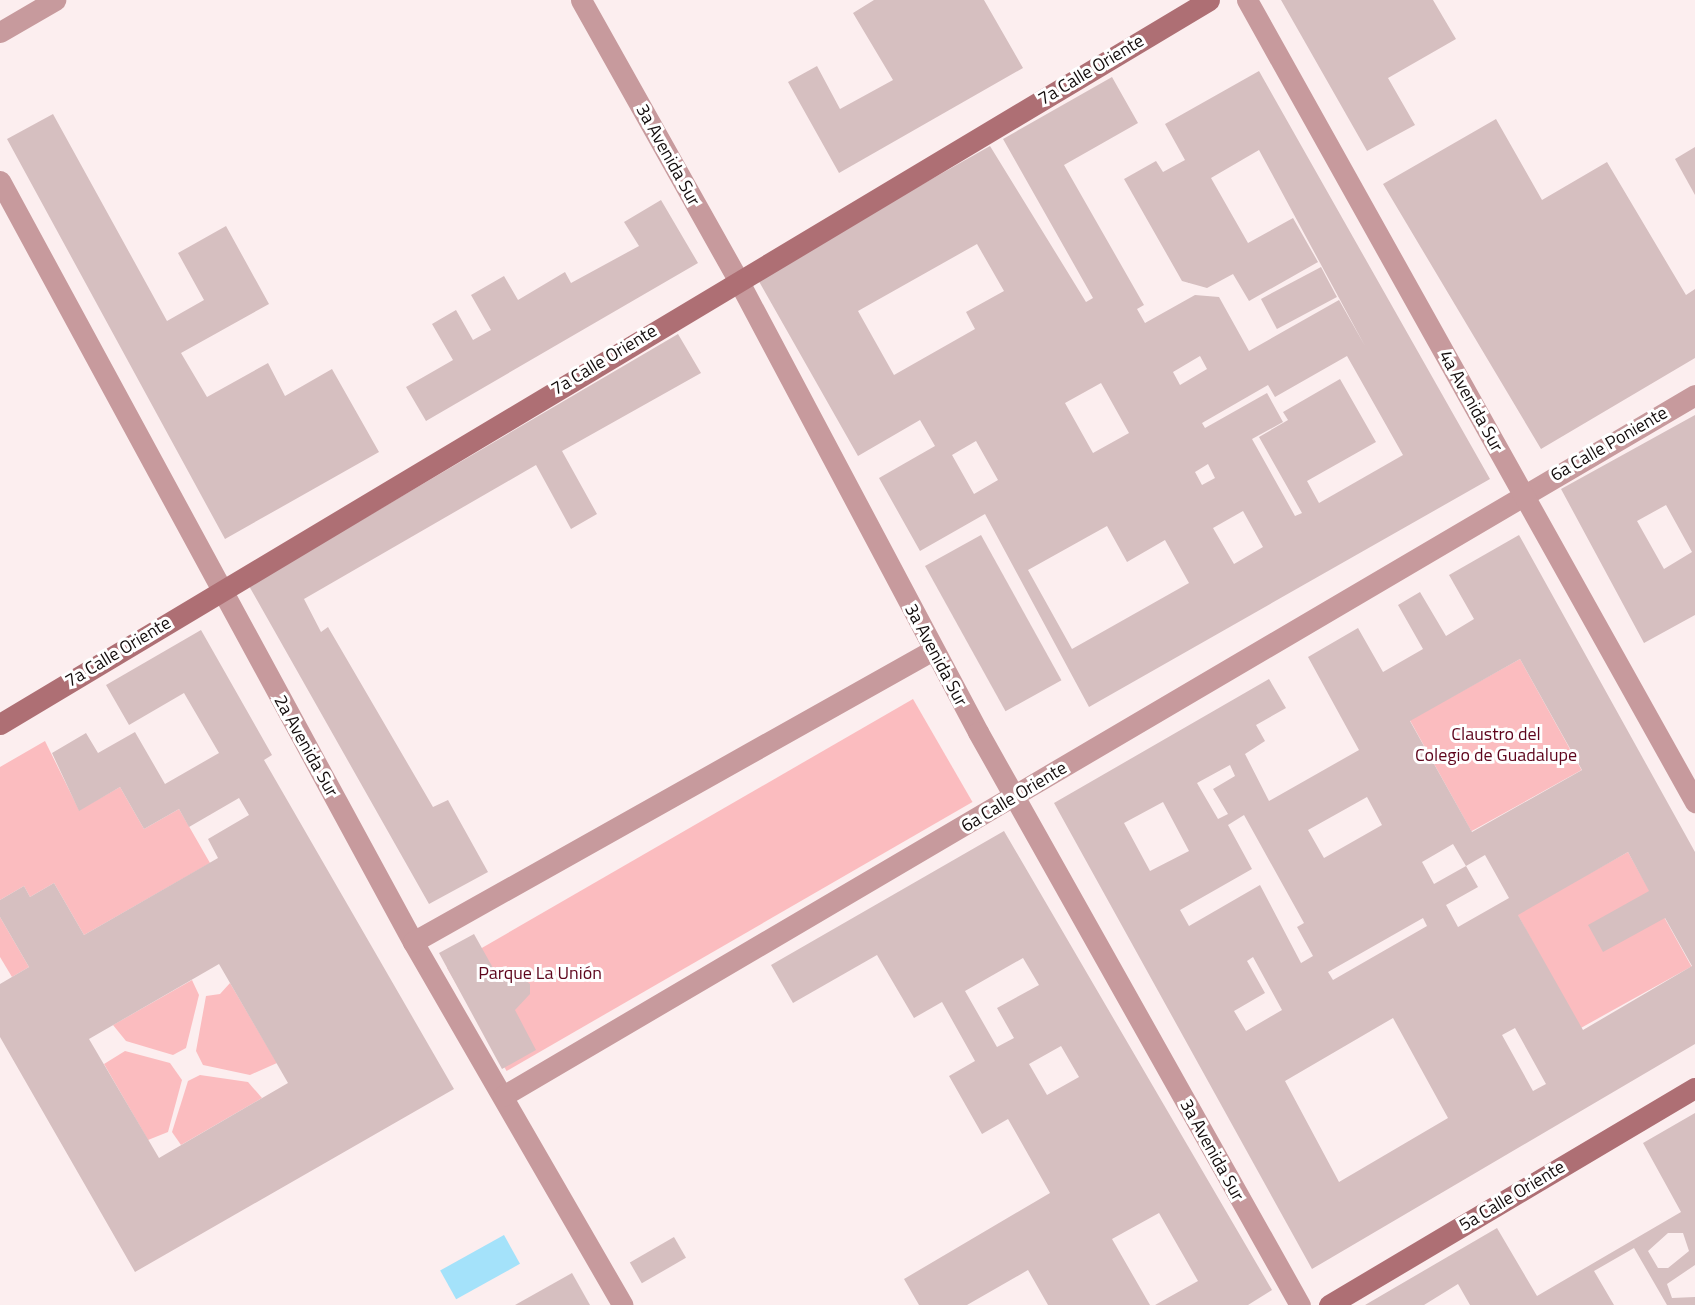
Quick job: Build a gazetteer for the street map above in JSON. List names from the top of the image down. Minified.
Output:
{"streets":{"main road":["7a Calle Oriente","5a Calle Oriente"],"street":["3a Avenida Sur","4a Avenida Sur","6a Calle Poniente","2a Avenida Sur","6a Calle Oriente"]},"crossings":[["7a Calle Oriente","3a Avenida Sur"],["7a Calle Oriente","2a Avenida Sur"],["3a Avenida Sur","6a Calle Oriente"],["4a Avenida Sur","6a Calle Poniente"],["4a Avenida Sur","6a Calle Oriente"],["6a Calle Poniente","6a Calle Oriente"],["2a Avenida Sur","6a Calle Oriente"]],"parks":["Claustro del Colegio de Guadalupe","Parque La Unión"]}
